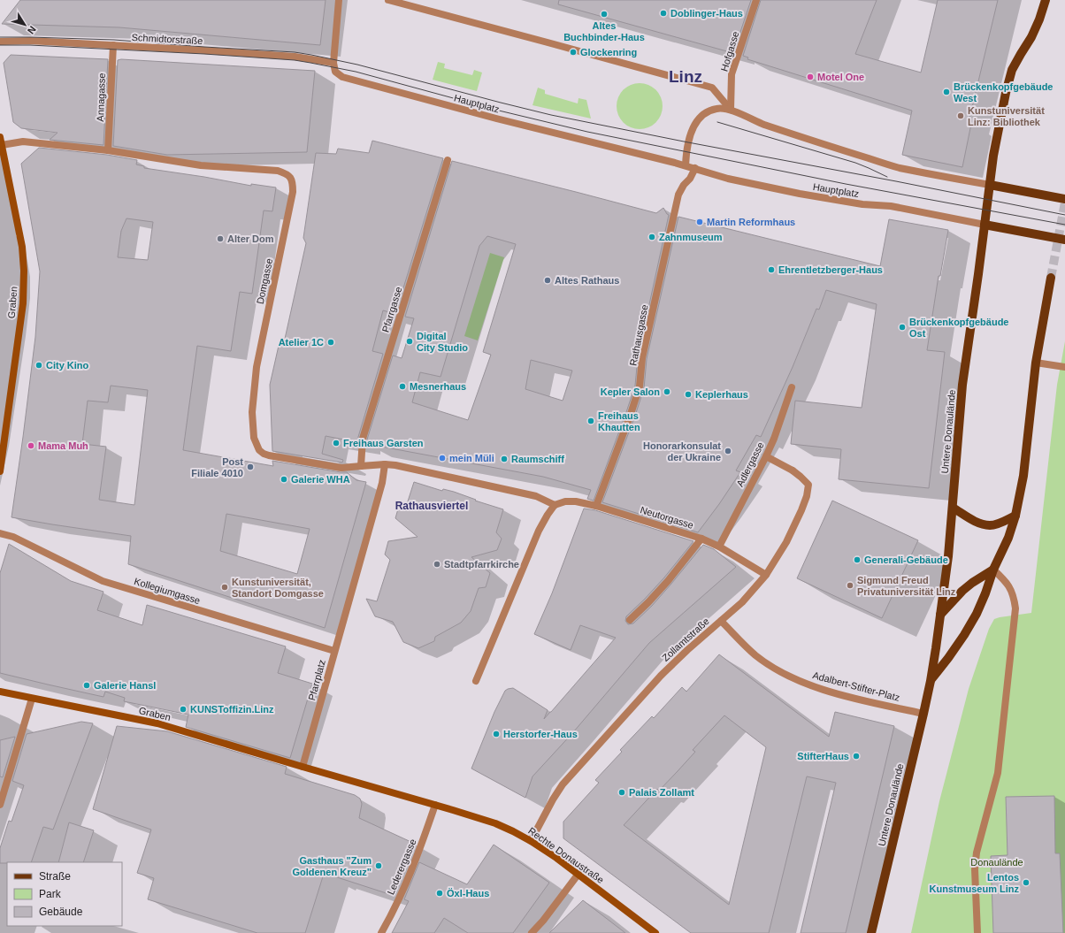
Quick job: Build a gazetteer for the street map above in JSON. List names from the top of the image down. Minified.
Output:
{"streets":{"main road":["Graben","Untere Donaulände","Rechte Donaustraße"],"street":["Schmidtorstraße","Hofgasse","Annagasse","Hauptplatz","Domgasse","Pfarrgasse","Rathausgasse","Adlergasse","Neutorgasse","Kollegiumgasse","Zollamtstraße","Pfarrplatz","Adalbert-Stifter-Platz","Lederergasse"]},"crossings":[["Schmidtorstraße","Annagasse"],["Schmidtorstraße","Hauptplatz"],["Annagasse","Domgasse"],["Hauptplatz","Rathausgasse"],["Hauptplatz","Untere Donaulände"],["Domgasse","Graben"],["Domgasse","Pfarrgasse"],["Graben","Pfarrplatz"],["Rathausgasse","Neutorgasse"],["Untere Donaulände","Adalbert-Stifter-Platz"],["Adlergasse","Neutorgasse"],["Adlergasse","Zollamtstraße"],["Neutorgasse","Zollamtstraße"],["Kollegiumgasse","Pfarrplatz"],["Zollamtstraße","Adalbert-Stifter-Platz"],["Zollamtstraße","Rechte Donaustraße"],["Rechte Donaustraße","Lederergasse"]],"districts":["Linz","Rathausviertel"],"parks":["Donaulände"],"places":["Doblinger-Haus","Altes Buchbinder-Haus","Glockenring","Motel One","Brückenkopfgebäude West","Kunstuniversität Linz: Bibliothek","Martin Reformhaus","Zahnmuseum","Alter Dom","Ehrentletzberger-Haus","Altes Rathaus","Brückenkopfgebäude Ost","Digital City Studio","Atelier 1C","City Kino","Mesnerhaus","Kepler Salon","Keplerhaus","Freihaus Khautten","Freihaus Garsten","Mama Muh","Honorarkonsulat der Ukraine","mein Müli","Raumschiff","Post Filiale 4010","Galerie WHA","Generali-Gebäude","Stadtpfarrkirche","Sigmund Freud Privatuniversität Linz","Kunstuniversität, Standort Domgasse","Galerie Hansl","KUNSToffizin.Linz","Herstorfer-Haus","StifterHaus","Palais Zollamt","Gasthaus \"Zum Goldenen Kreuz\"","Lentos Kunstmuseum Linz","Öxl-Haus"],"legend":["Straße","Park","Gebäude"],"north":"bottom right"}
